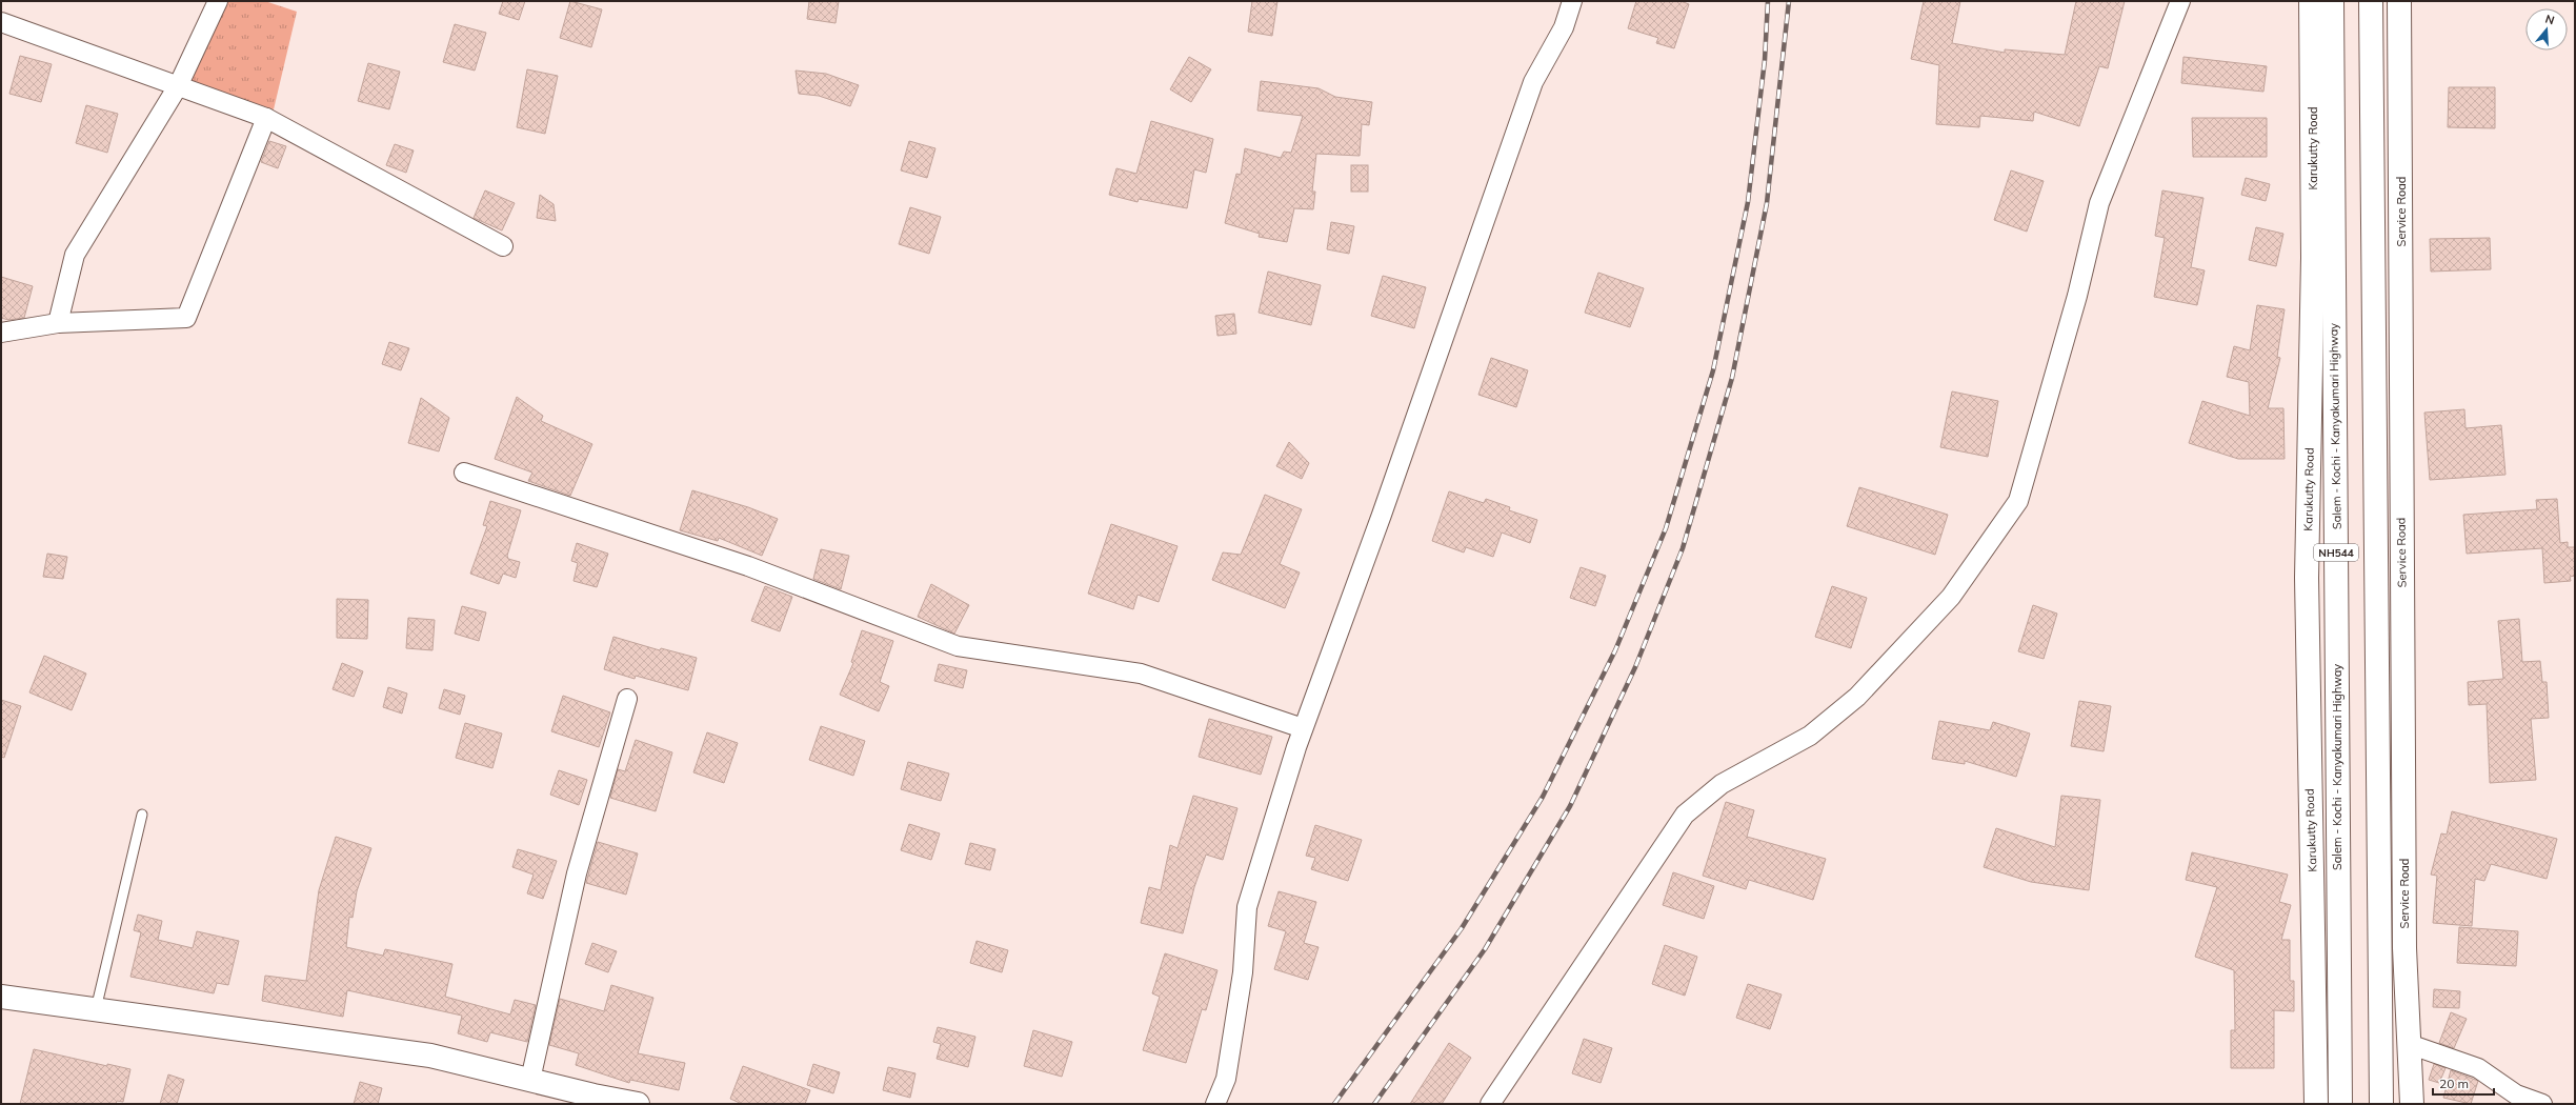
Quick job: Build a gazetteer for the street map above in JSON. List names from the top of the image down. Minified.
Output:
{"streets":{"main road":["Karukutty Road","Service Road","Salem - Kochi - Kanyakumari Highway","NH544"]},"scale_bar":"20 m","north":"top"}
